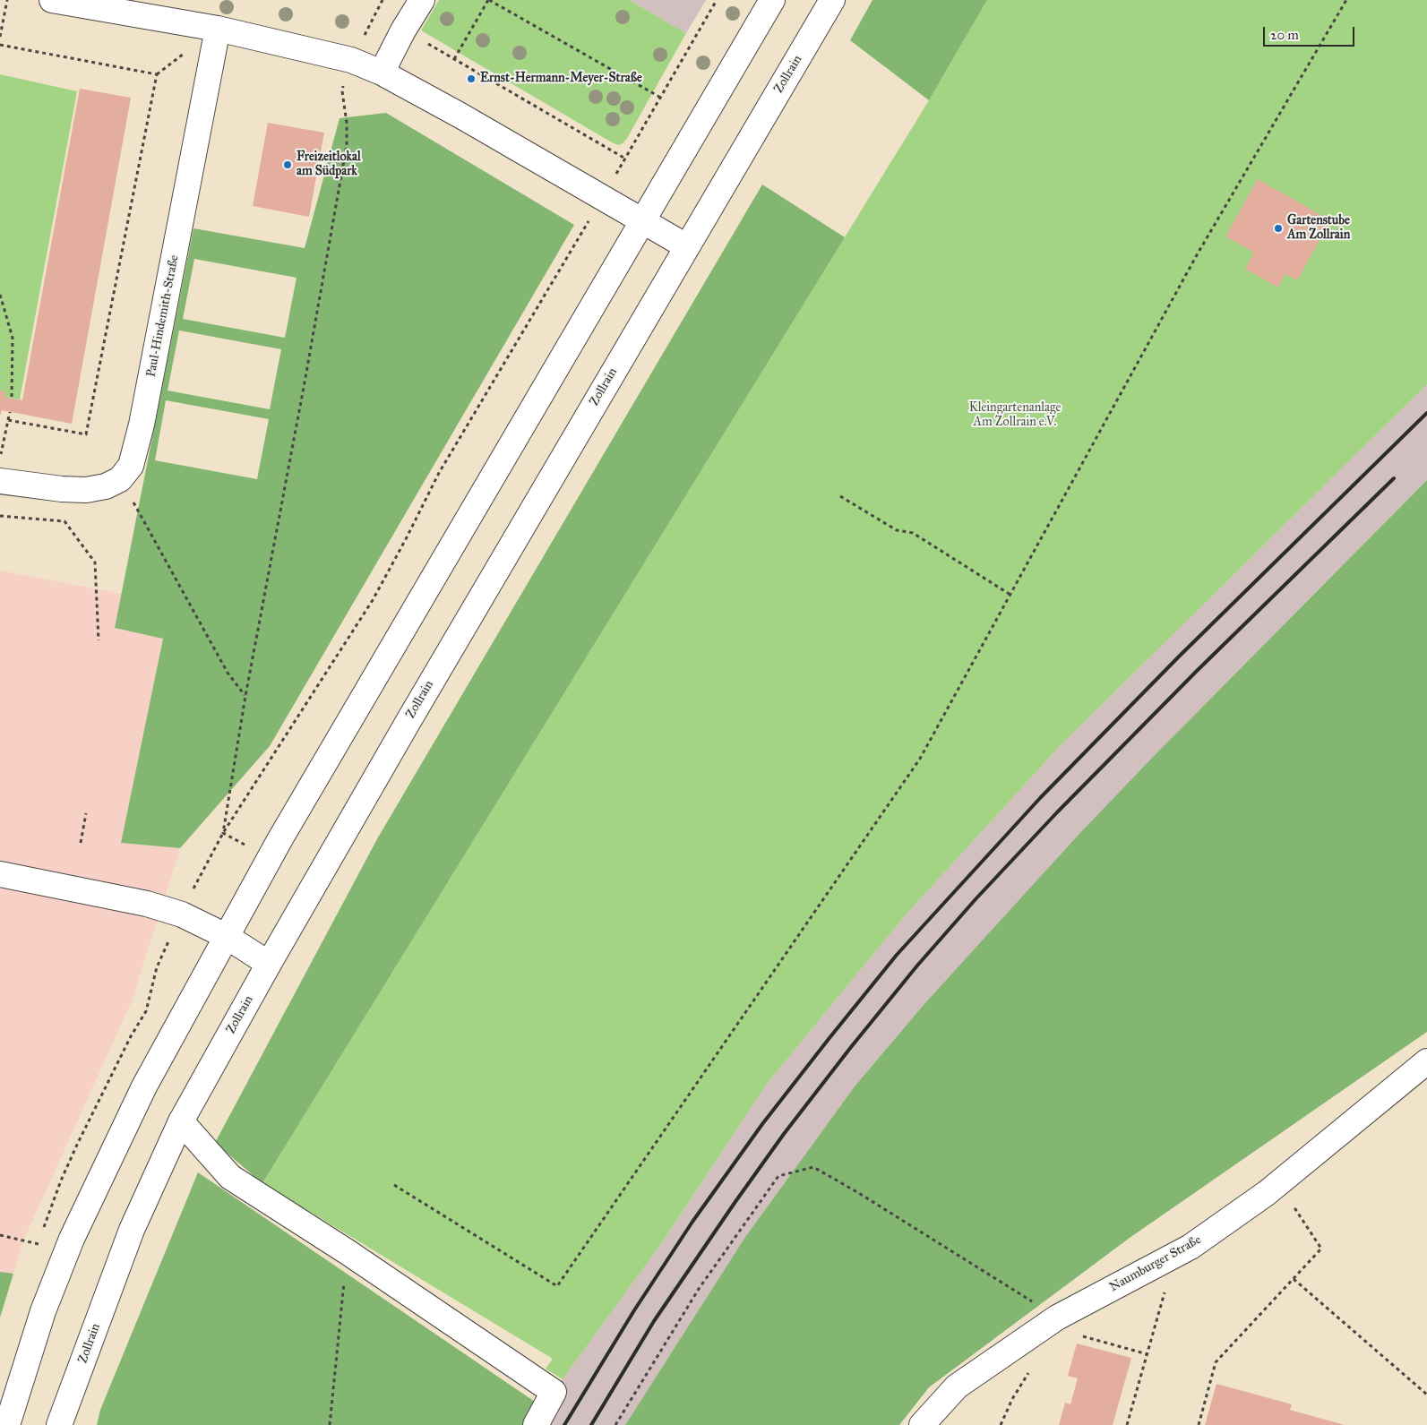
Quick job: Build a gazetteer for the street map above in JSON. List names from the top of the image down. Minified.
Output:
{"streets":{"main road":["Zollrain","Paul-Hindemith-Straße","Naumburger Straße"]},"parks":["Kleingartenanlage Am Zollrain e.V."],"places":["Ernst-Hermann-Meyer-Straße","Freizeitlokal am Südpark","Gartenstube Am Zollrain"],"scale_bar":"20 m"}
